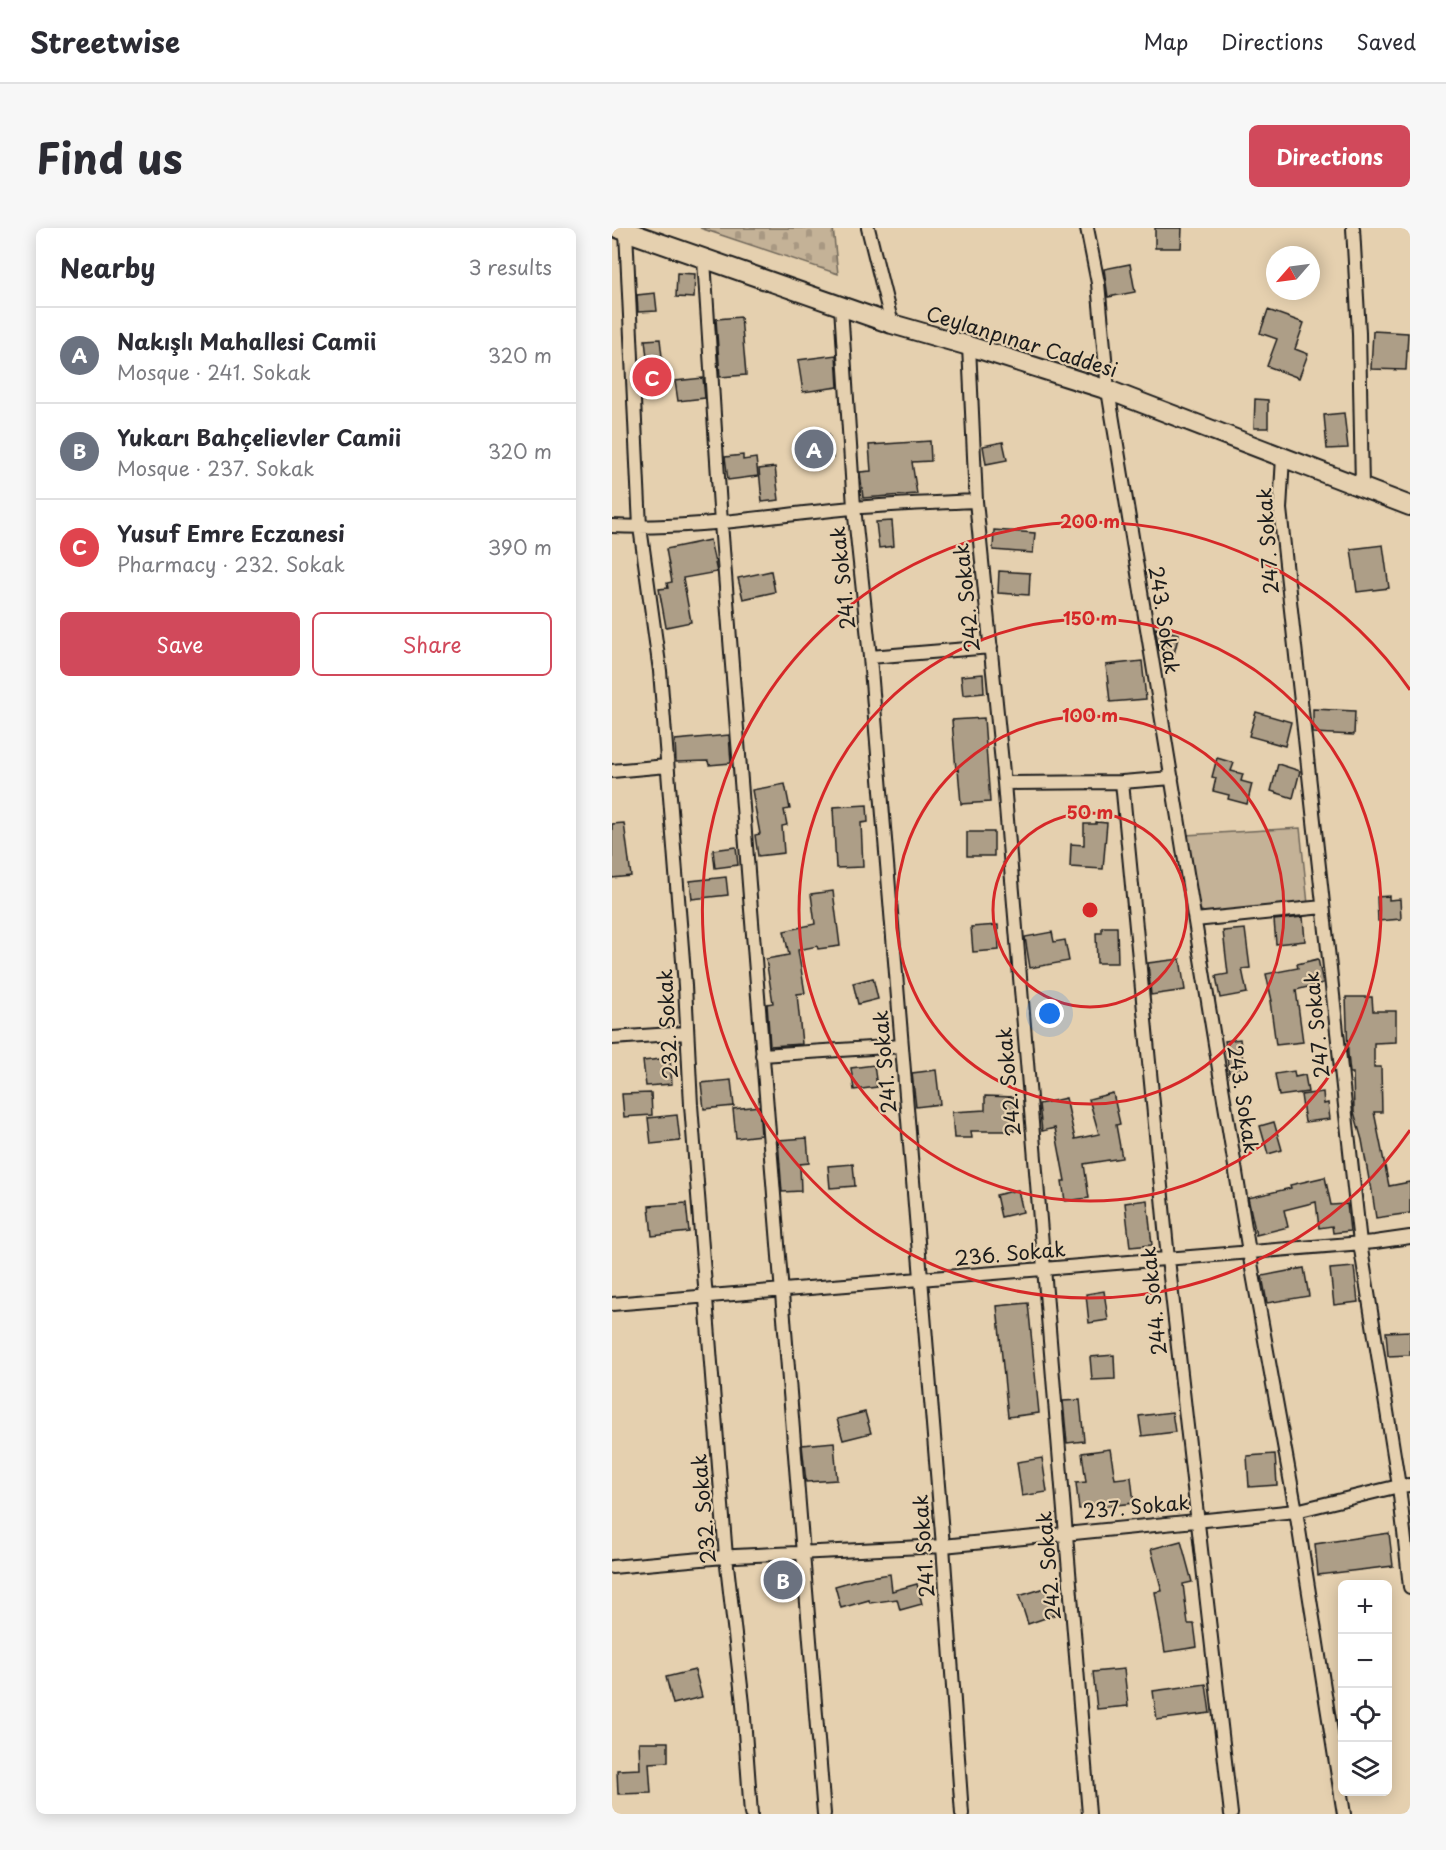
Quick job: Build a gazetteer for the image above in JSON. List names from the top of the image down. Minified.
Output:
{"streets":{"main road":["Ceylanpınar Caddesi"],"street":["247. Sokak","241. Sokak","242. Sokak","243. Sokak","232. Sokak","236. Sokak","244. Sokak","237. Sokak"]},"crossings":[["Ceylanpınar Caddesi","247. Sokak"],["Ceylanpınar Caddesi","241. Sokak"],["Ceylanpınar Caddesi","242. Sokak"],["Ceylanpınar Caddesi","243. Sokak"],["Ceylanpınar Caddesi","232. Sokak"],["247. Sokak","236. Sokak"],["247. Sokak","237. Sokak"],["241. Sokak","236. Sokak"],["241. Sokak","237. Sokak"],["242. Sokak","236. Sokak"],["242. Sokak","237. Sokak"],["243. Sokak","236. Sokak"],["243. Sokak","237. Sokak"],["232. Sokak","236. Sokak"],["232. Sokak","237. Sokak"],["236. Sokak","244. Sokak"],["244. Sokak","237. Sokak"]],"north":"bottom left","page":{"header":"Streetwise","nav":["Map","Directions","Saved"],"title":"Find us","buttons":["Directions",["Save","Share"]],"heading":["Nearby","3 results"],"list":[{"mark":"A","name":"Nakışlı Mahallesi Camii","note":"Mosque · 241. Sokak","value":"320 m"},{"mark":"B","name":"Yukarı Bahçelievler Camii","note":"Mosque · 237. Sokak","value":"320 m"},{"mark":"C","name":"Yusuf Emre Eczanesi","note":"Pharmacy · 232. Sokak","value":"390 m"}],"pins":["C","A","B"],"map_buttons":["+","−"]},"rings":["200 m","150 m","100 m","50 m"]}
